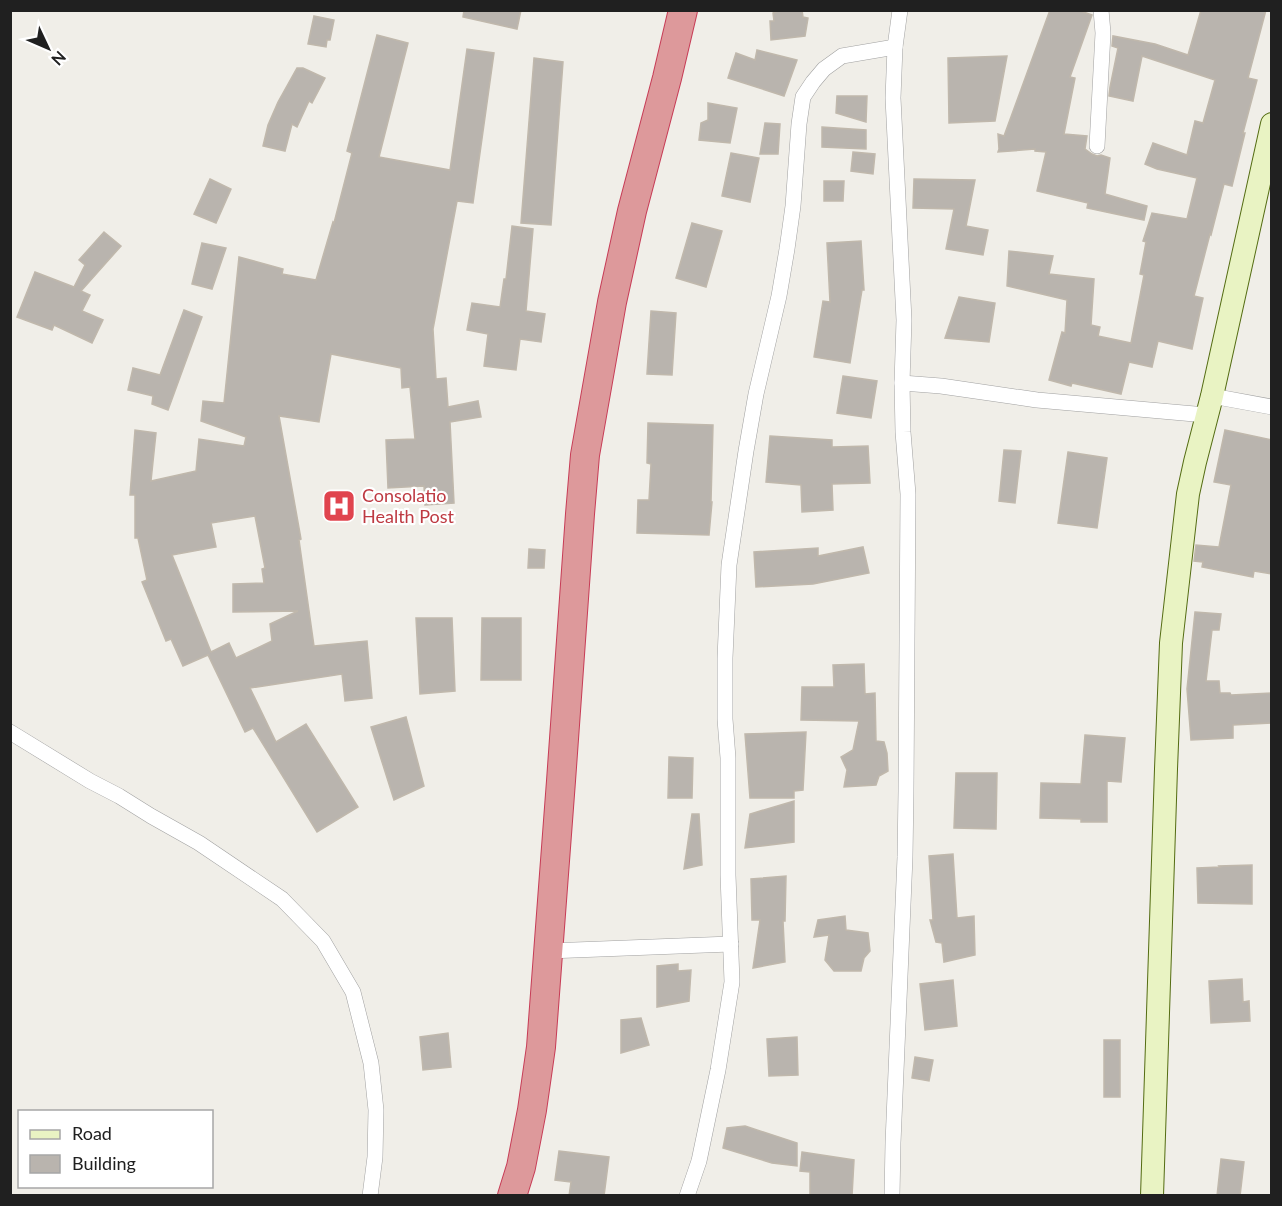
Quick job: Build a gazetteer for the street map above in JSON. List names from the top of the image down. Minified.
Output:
{"places":{"hospital":["Consolatio Health Post"]},"legend":["Road","Building"],"north":"bottom right"}
